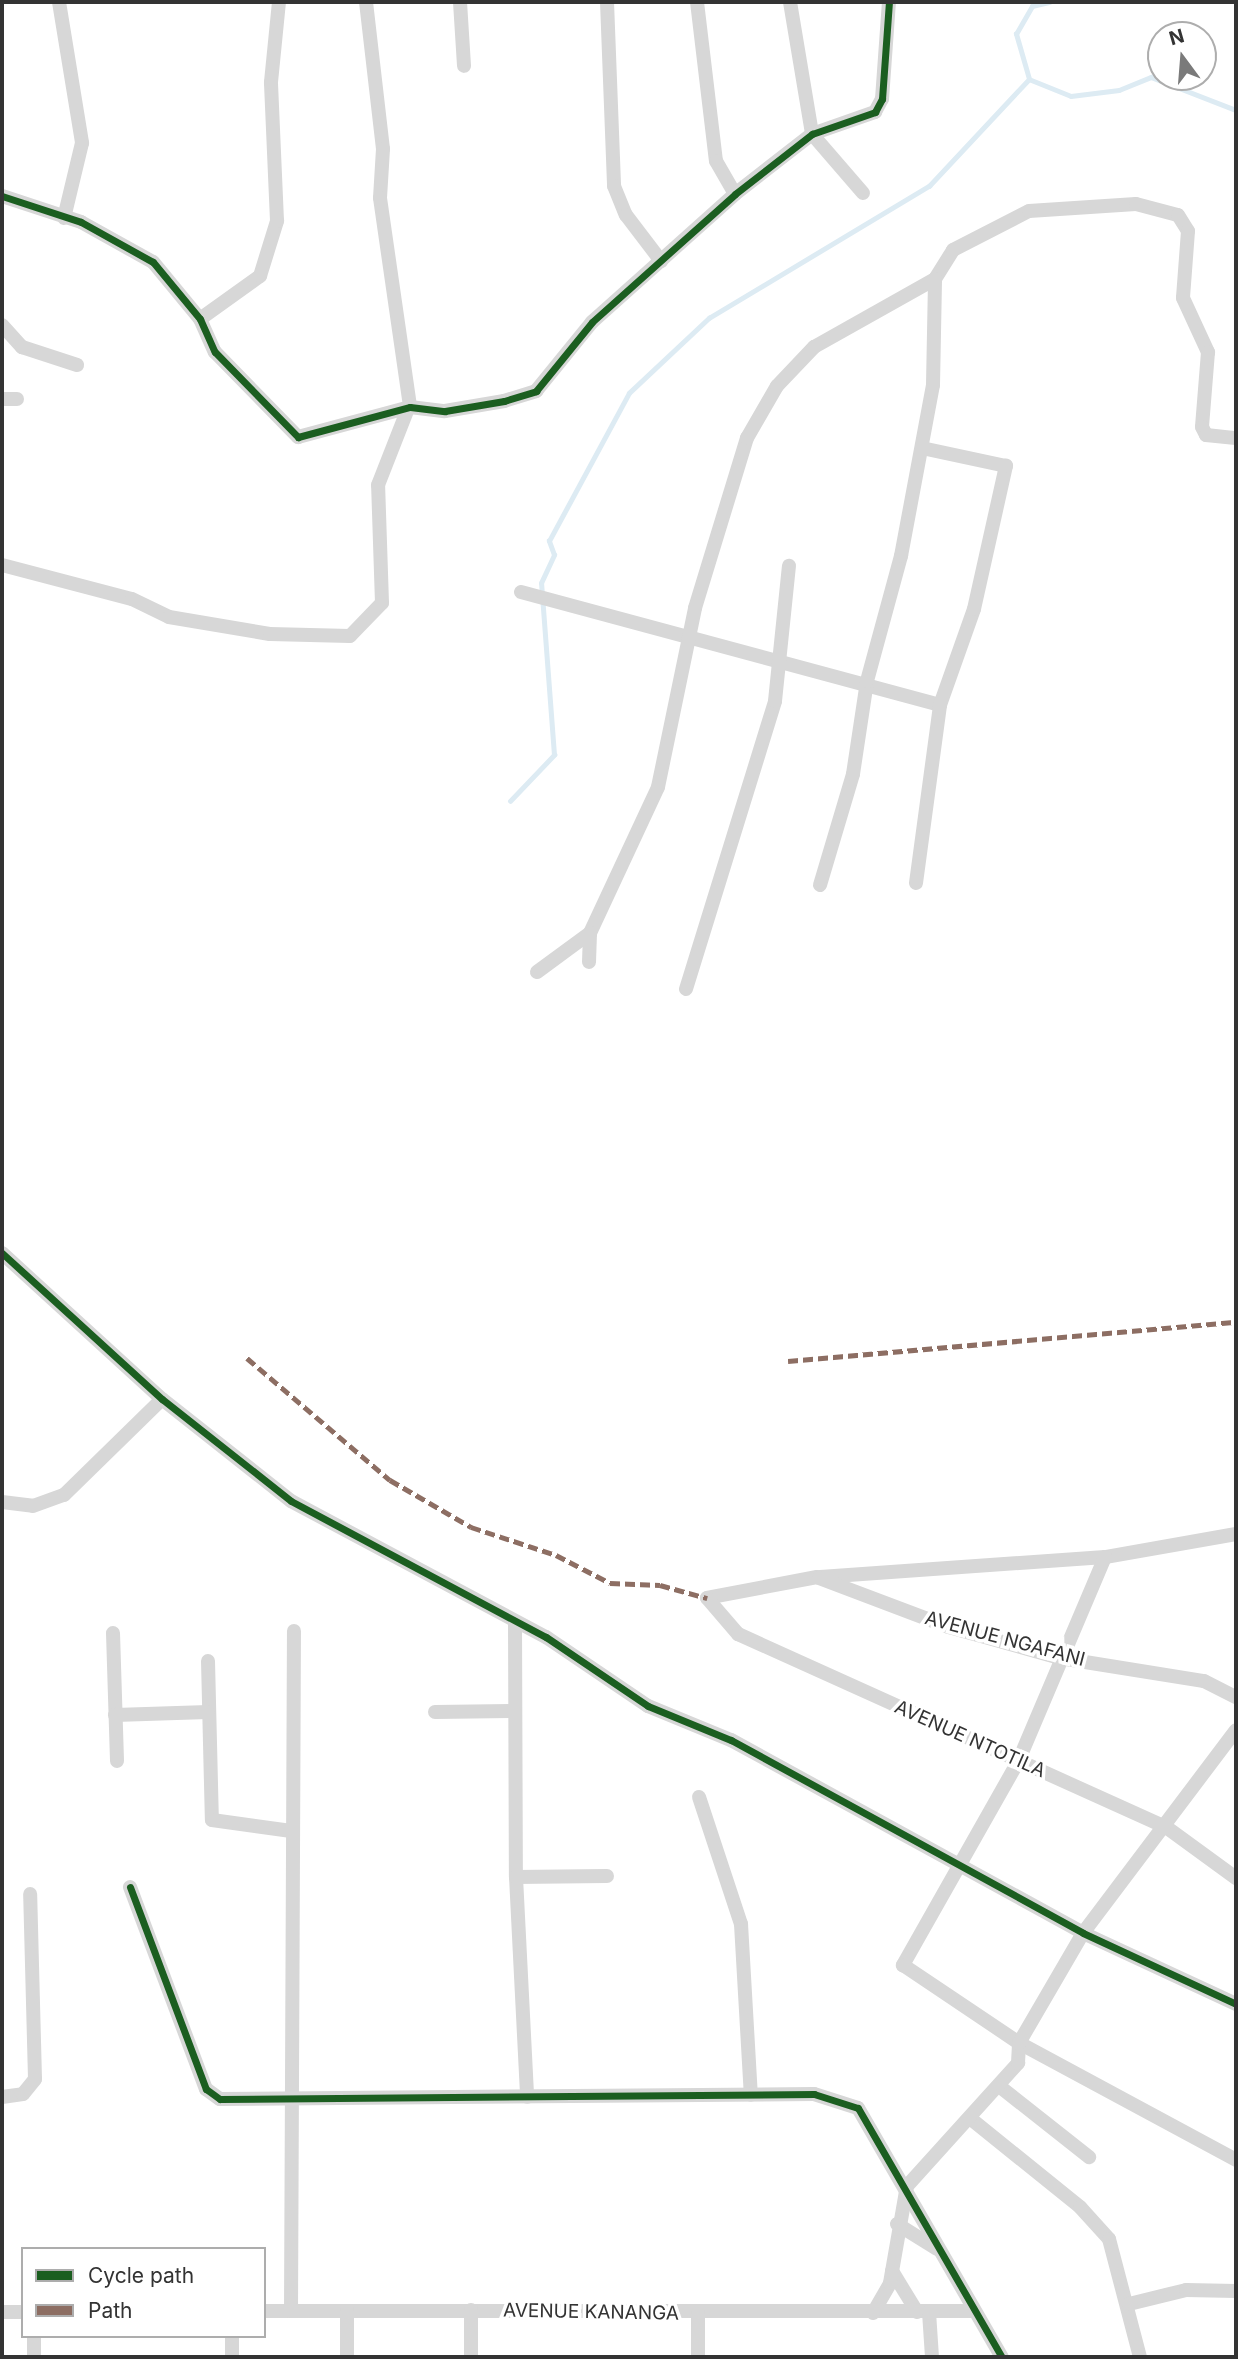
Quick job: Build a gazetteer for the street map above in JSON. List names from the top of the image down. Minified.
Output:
{"streets":{"street":["AVENUE NGAFANI","AVENUE NTOTILA","AVENUE KANANGA"]},"crossings":[["AVENUE NGAFANI","AVENUE NTOTILA"]],"legend":["Cycle path","Path"],"north":"top"}
